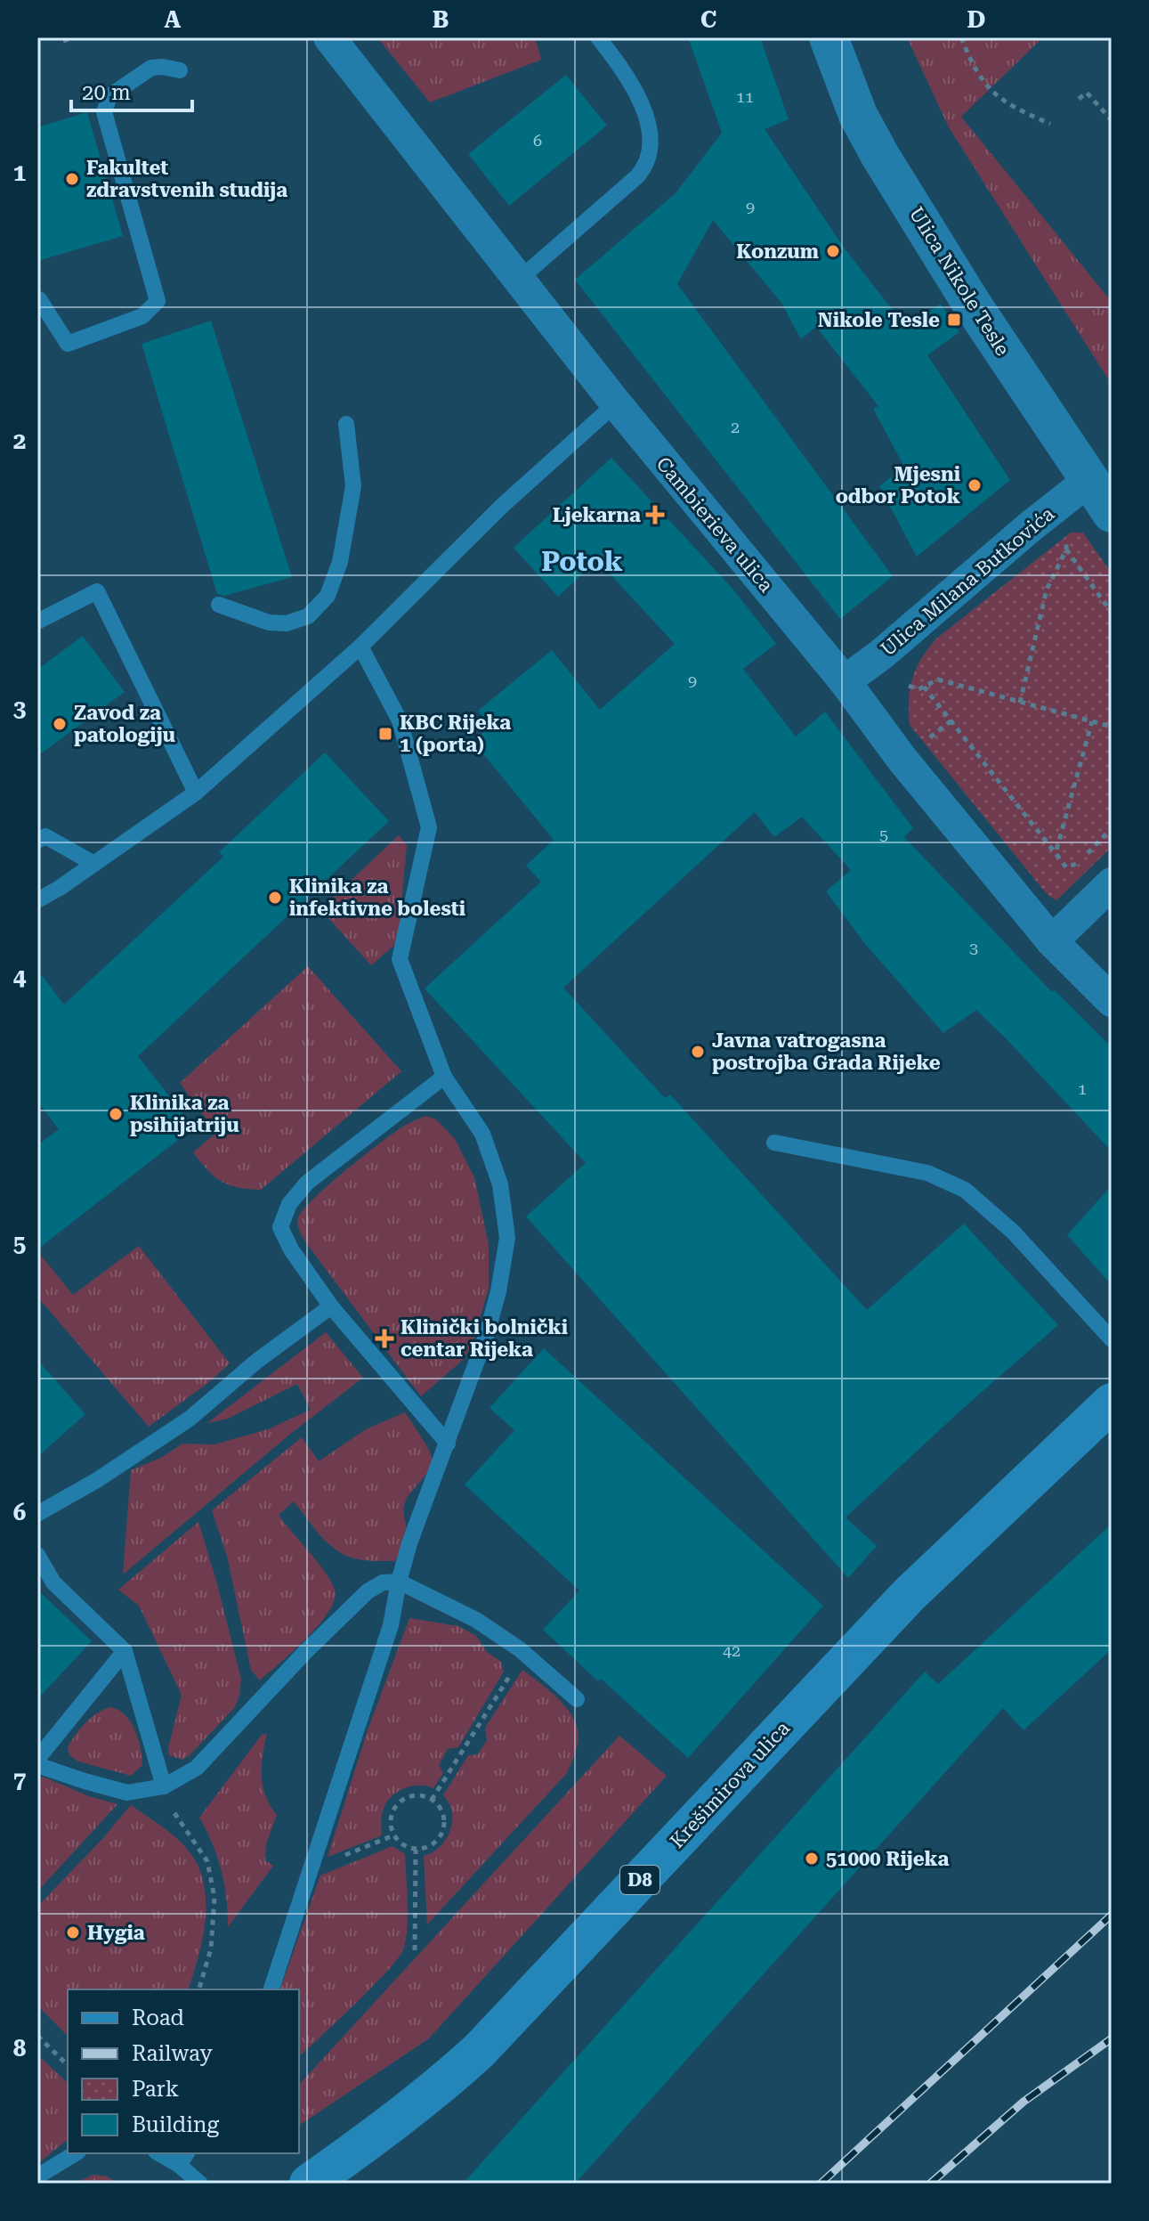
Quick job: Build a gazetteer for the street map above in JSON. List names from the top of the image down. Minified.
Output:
{"streets":{"main road":["Ulica Nikole Tesle","Krešimirova ulica","D8"],"street":["Cambierieva ulica","Ulica Milana Butkovića"]},"crossings":[["Ulica Nikole Tesle","Ulica Milana Butkovića"],["Cambierieva ulica","Ulica Milana Butkovića"]],"districts":["Potok"],"places":{"other":["Fakultet zdravstvenih studija","Konzum","Mjesni odbor Potok","Zavod za patologiju","Klinika za infektivne bolesti","Javna vatrogasna postrojba Grada Rijeke","Klinika za psihijatriju","51000 Rijeka","Hygia"],"transit":["Nikole Tesle","KBC Rijeka 1 (porta)"],"health":["Ljekarna","Klinički bolnički centar Rijeka"]},"house_numbers":["11","6","9","2","9","5","3","1","42"],"legend":["Road","Railway","Park","Building"],"scale_bar":"20 m","grid":{"columns":["A","B","C","D"],"rows":["1","2","3","4","5","6","7","8"]}}
